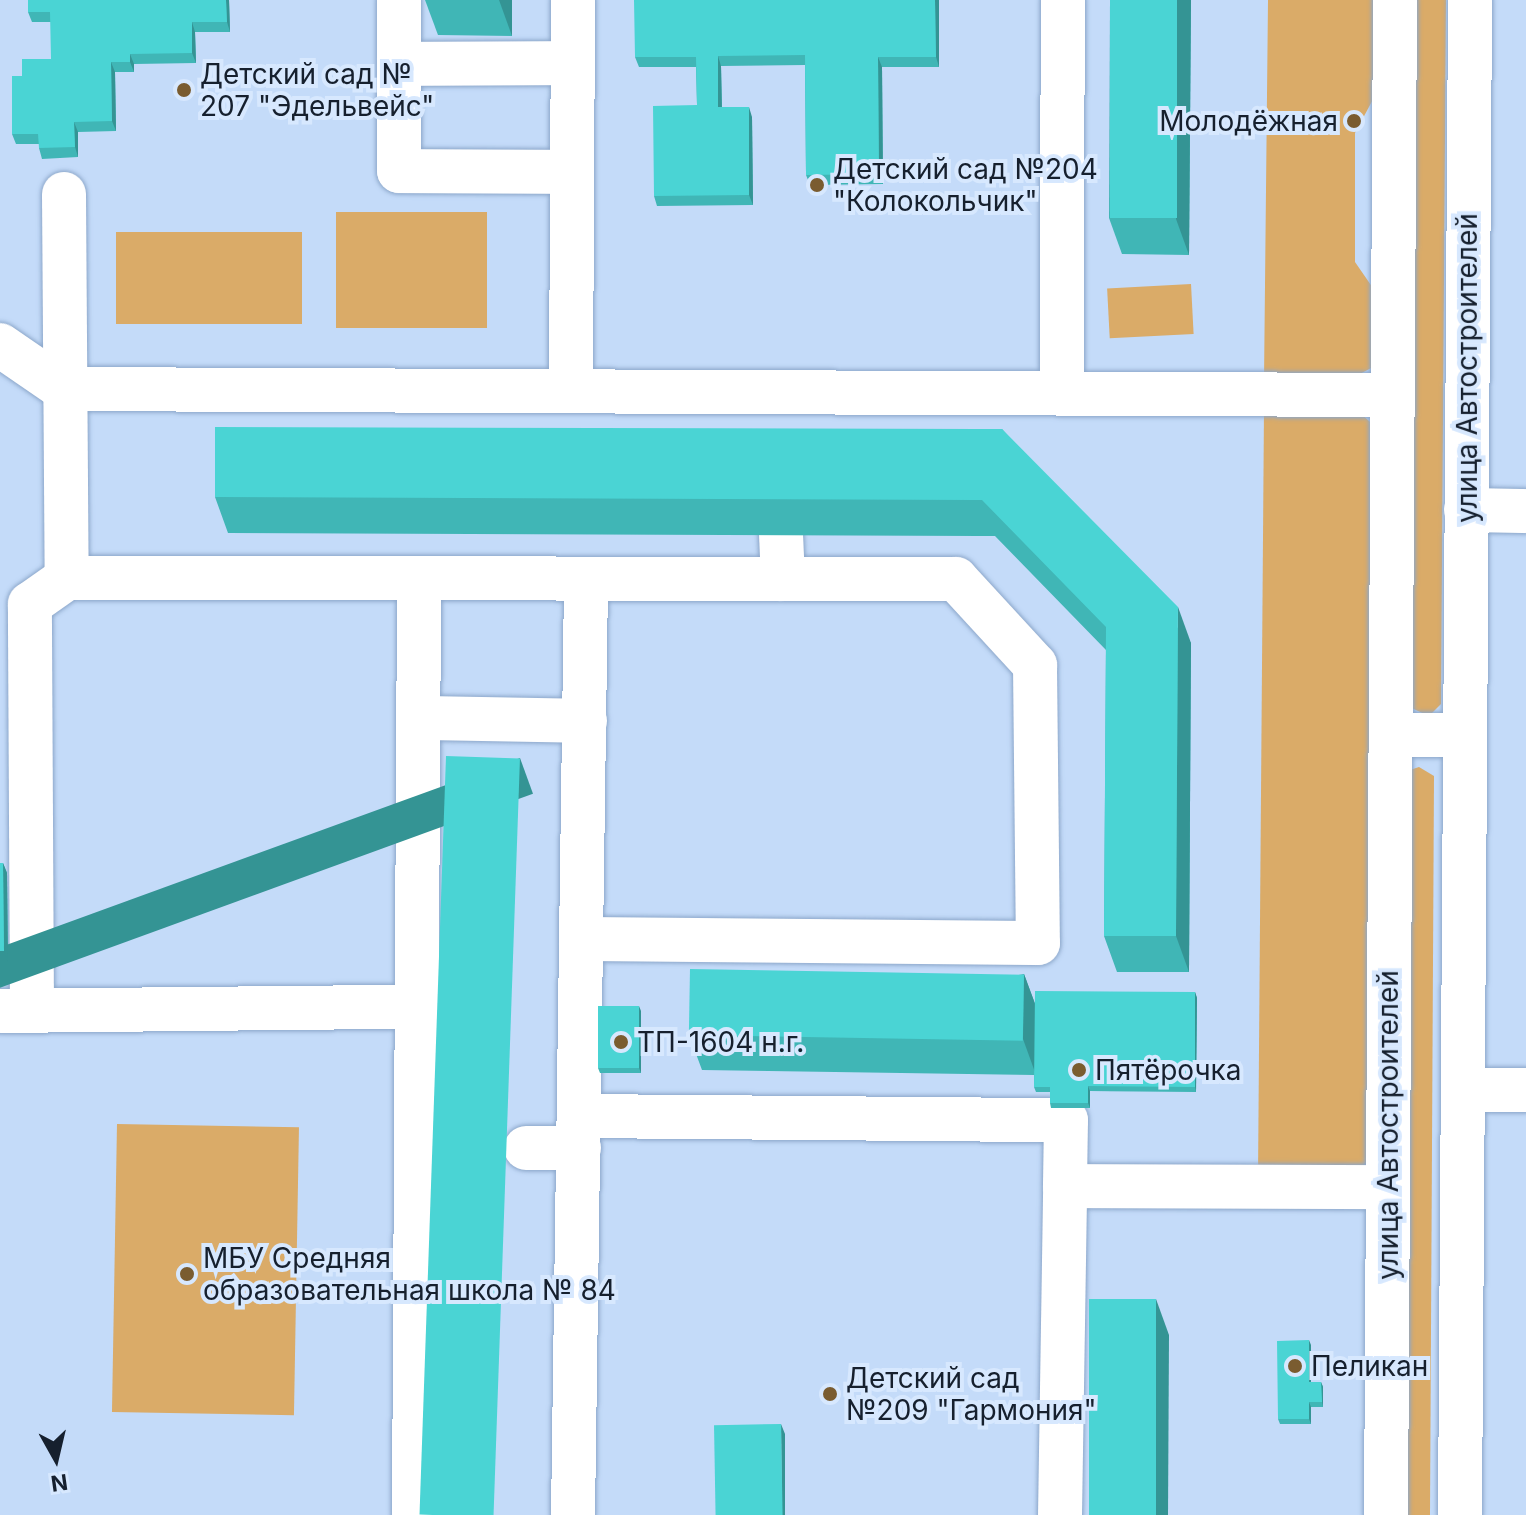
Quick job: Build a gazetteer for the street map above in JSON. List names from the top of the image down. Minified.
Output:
{"streets":{"main road":["улица Автостроителей"]},"places":["Детский сад № 207 \"Эдельвейс\"","Молодёжная","Детский сад №204 \"Колокольчик\"","ТП-1604 н.г.","Пятёрочка","МБУ Средняя образовательная школа № 84","Пеликан","Детский сад №209 \"Гармония\""],"north":"bottom"}
